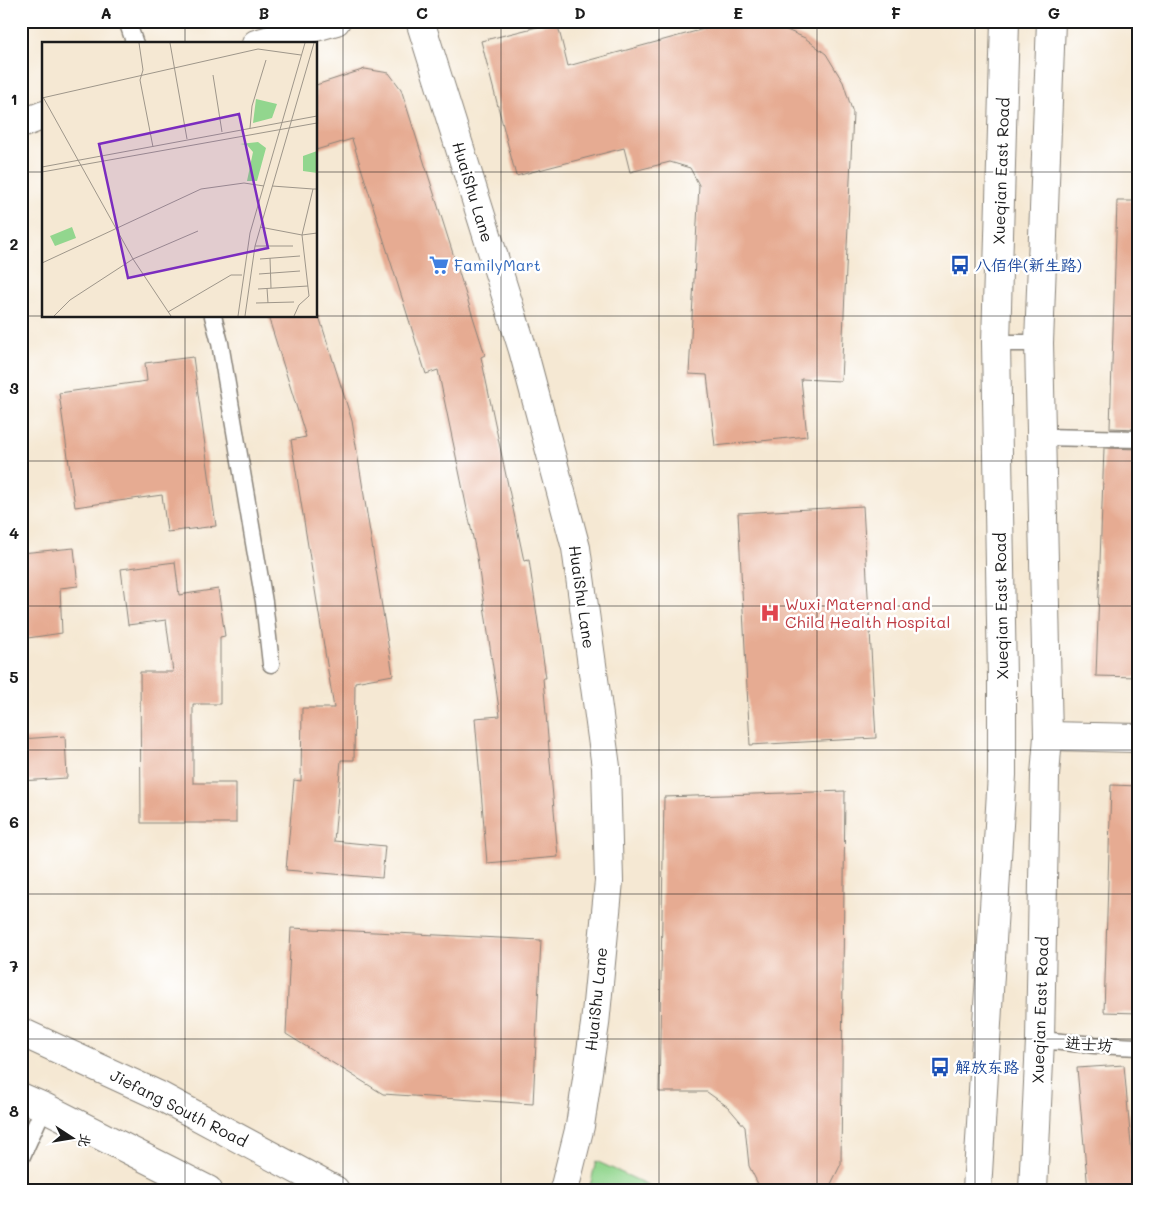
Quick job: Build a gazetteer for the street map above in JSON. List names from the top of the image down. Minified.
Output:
{"streets":{"main road":["Xueqian East Road","HuaiShu Lane","Jiefang South Road"],"lane":["进士坊"]},"crossings":[["Xueqian East Road","进士坊"]],"places":{"supermarket":["FamilyMart"],"bus stop":["八佰伴(新生路)","解放东路"],"hospital":["Wuxi Maternal and Child Health Hospital"]},"north":"right","grid":{"columns":["A","B","C","D","E","F","G"],"rows":["1","2","3","4","5","6","7","8"]}}
